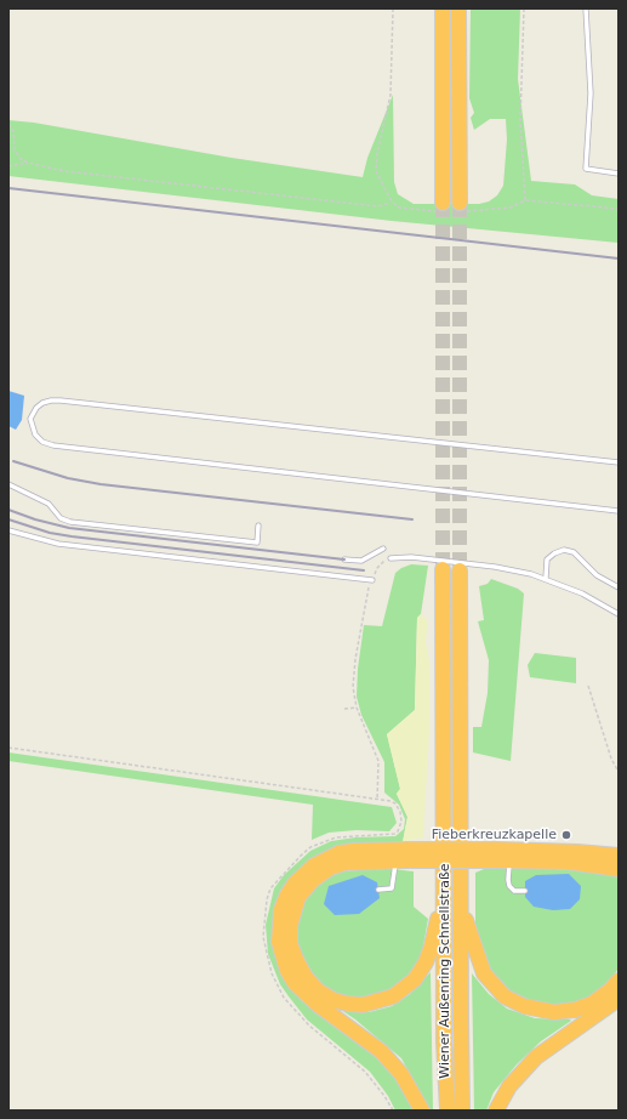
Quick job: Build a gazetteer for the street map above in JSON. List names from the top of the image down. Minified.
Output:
{"streets":{"highway":["Wiener Außenring Schnellstraße"]},"places":["Fieberkreuzkapelle"]}
